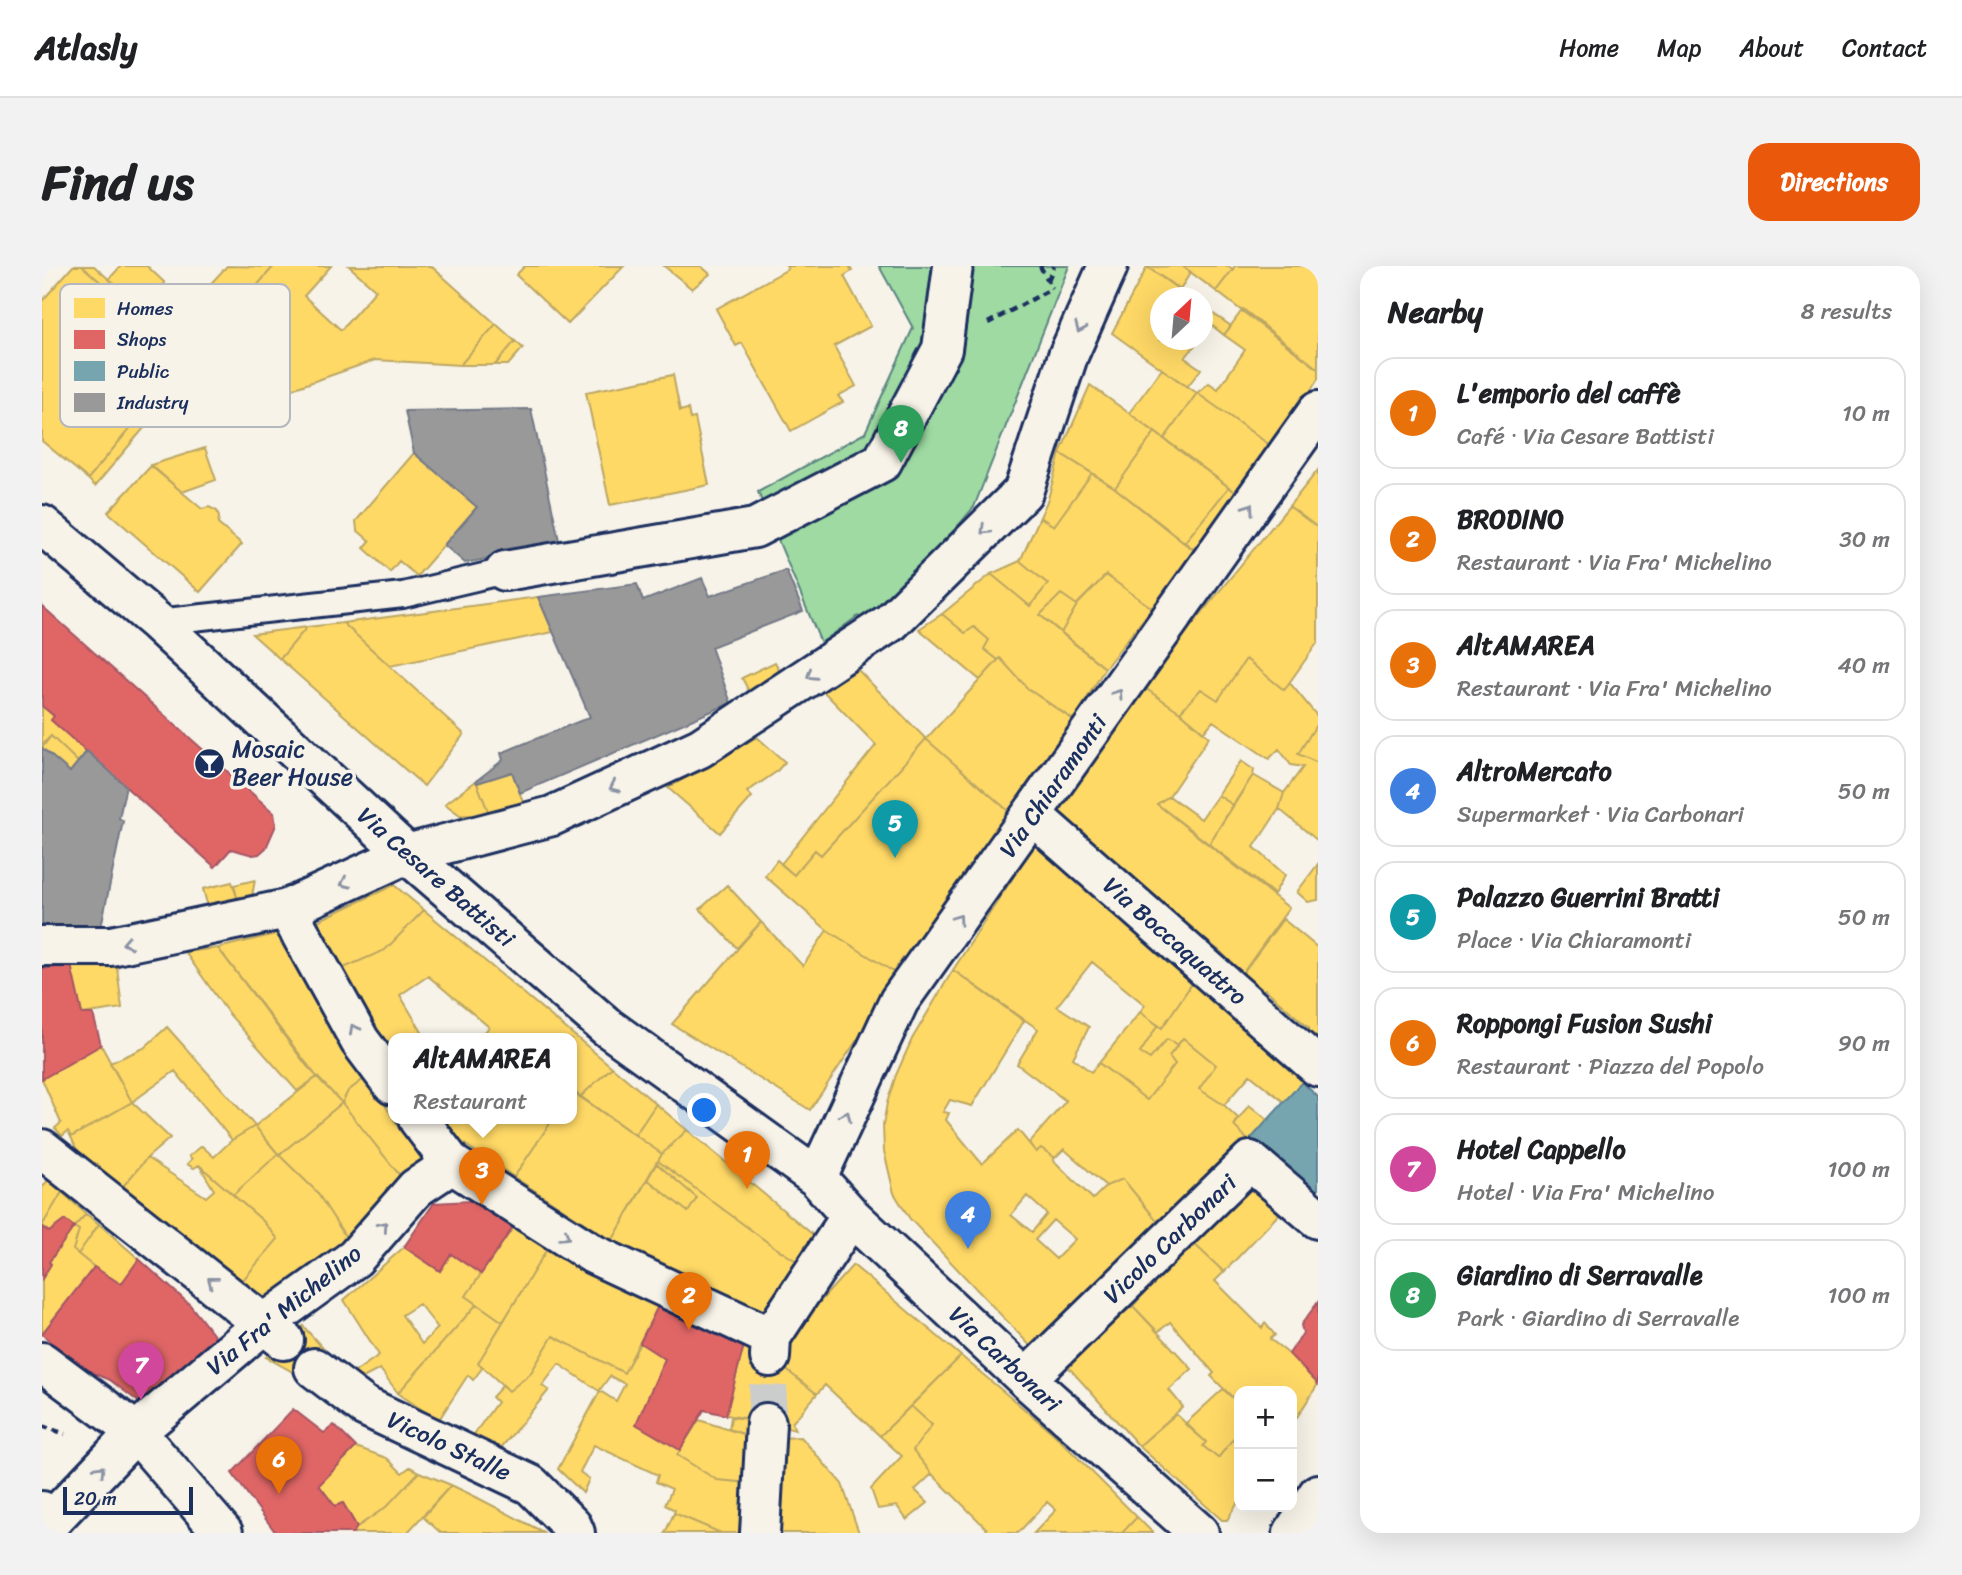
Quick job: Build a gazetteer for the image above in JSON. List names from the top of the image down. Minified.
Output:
{"streets":{"street":["Via Chiaramonti","Via Cesare Battisti","Via Boccaquattro","Vicolo Carbonari","Via Fra' Michelino","Via Carbonari","Vicolo Stalle"]},"crossings":[["Via Chiaramonti","Via Cesare Battisti"],["Via Chiaramonti","Via Boccaquattro"],["Via Chiaramonti","Via Carbonari"],["Via Cesare Battisti","Via Carbonari"],["Vicolo Carbonari","Via Carbonari"]],"one_way":["Via Fra' Michelino"],"places":{"bar":["Mosaic Beer House"]},"legend":["Homes","Shops","Public","Industry"],"scale_bar":"20 m","north":"top right","page":{"header":"Atlasly","nav":["Home","Map","About","Contact"],"title":"Find us","buttons":"Directions","heading":["Nearby","8 results"],"list":[{"mark":"1","name":"L'emporio del caffè","note":"Café · Via Cesare Battisti","value":"10 m"},{"mark":"2","name":"BRODINO","note":"Restaurant · Via Fra' Michelino","value":"30 m"},{"mark":"3","name":"AltAMAREA","note":"Restaurant · Via Fra' Michelino","value":"40 m"},{"mark":"4","name":"AltroMercato","note":"Supermarket · Via Carbonari","value":"50 m"},{"mark":"5","name":"Palazzo Guerrini Bratti","note":"Place · Via Chiaramonti","value":"50 m"},{"mark":"6","name":"Roppongi Fusion Sushi","note":"Restaurant · Piazza del Popolo","value":"90 m"},{"mark":"7","name":"Hotel Cappello","note":"Hotel · Via Fra' Michelino","value":"100 m"},{"mark":"8","name":"Giardino di Serravalle","note":"Park · Giardino di Serravalle","value":"100 m"}],"pins":["8","5","1","3","4","2","7","6"],"popup":["AltAMAREA","Restaurant"],"map_buttons":["+","−"],"scale":"20 m"}}
